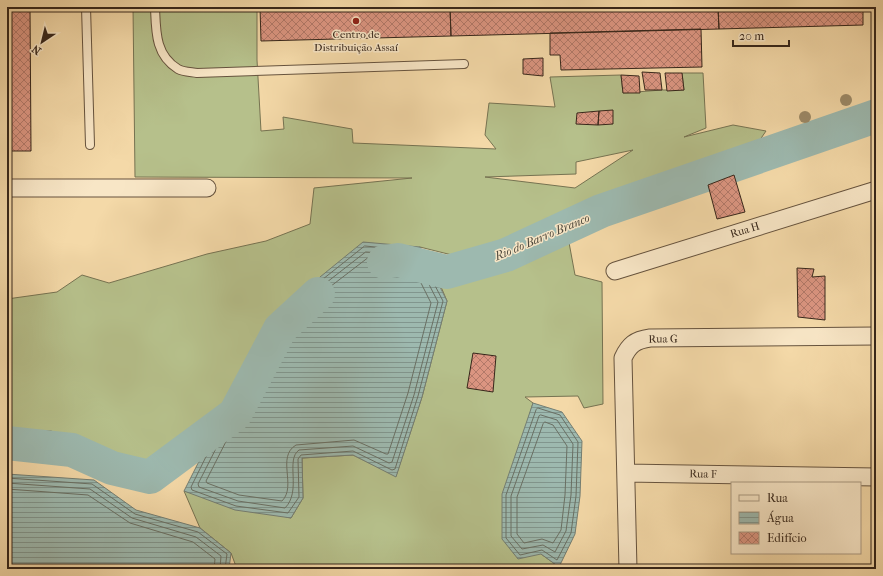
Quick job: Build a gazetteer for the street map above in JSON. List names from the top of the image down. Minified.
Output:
{"streets":{"street":["Rua H","Rua G","Rua F"]},"crossings":[["Rua G","Rua F"]],"water":["Rio do Barro Branco"],"places":["Centro de Distribuição Assaí"],"legend":["Rua","Água","Edifício"],"scale_bar":"20 m","north":"bottom left"}
